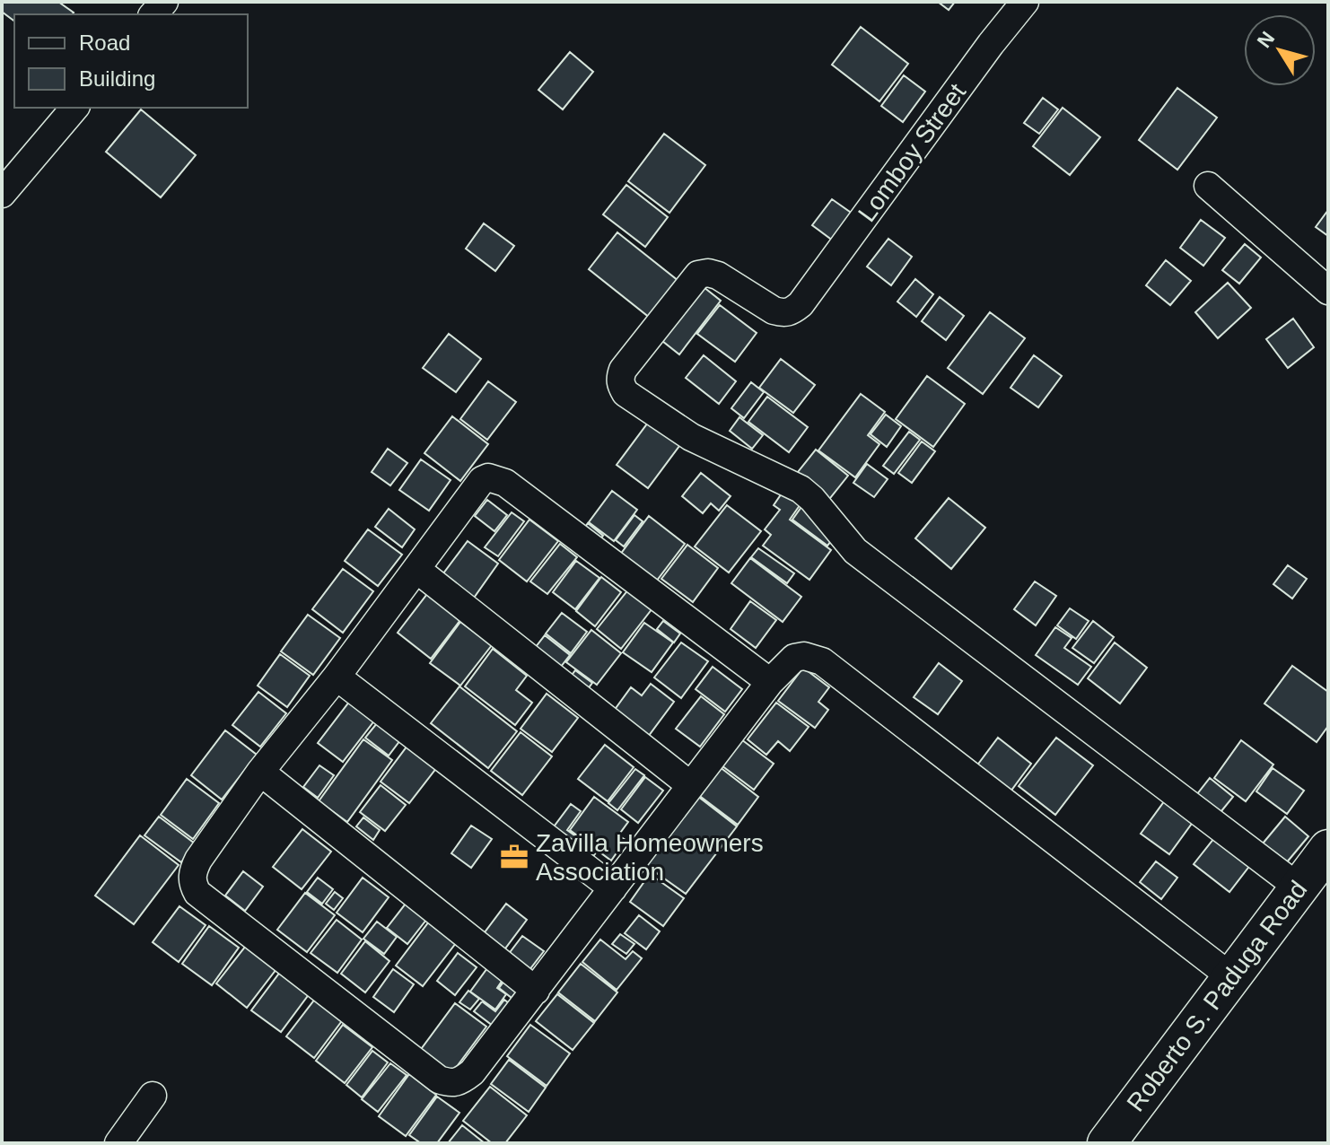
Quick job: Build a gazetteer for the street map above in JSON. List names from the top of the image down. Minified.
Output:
{"streets":{"street":["Lomboy Street","Roberto S. Paduga Road"]},"crossings":[["Lomboy Street","Roberto S. Paduga Road"]],"places":{"office":["Zavilla Homeowners Association"]},"legend":["Road","Building"],"north":"top left"}
